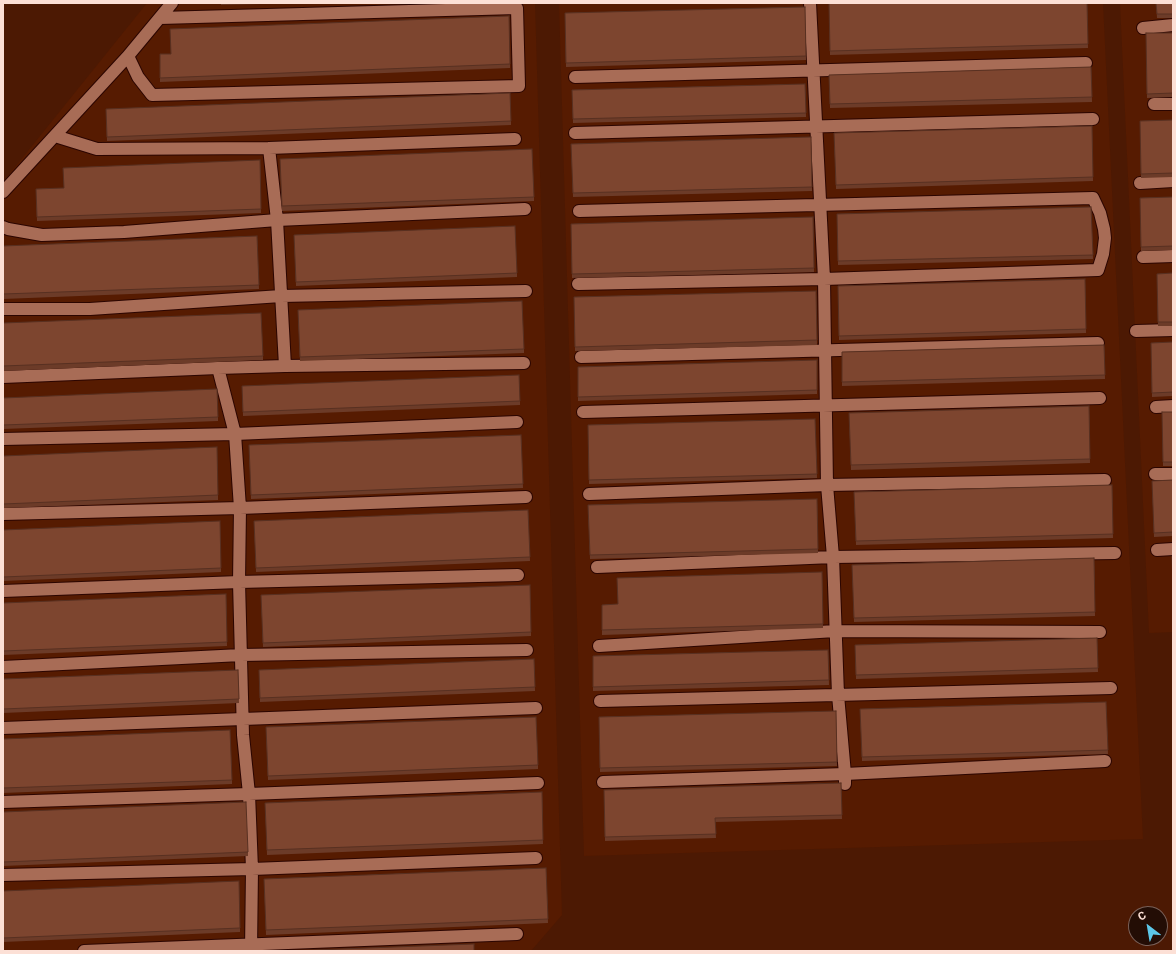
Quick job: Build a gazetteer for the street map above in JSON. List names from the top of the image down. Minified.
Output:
{"north":"top left"}
